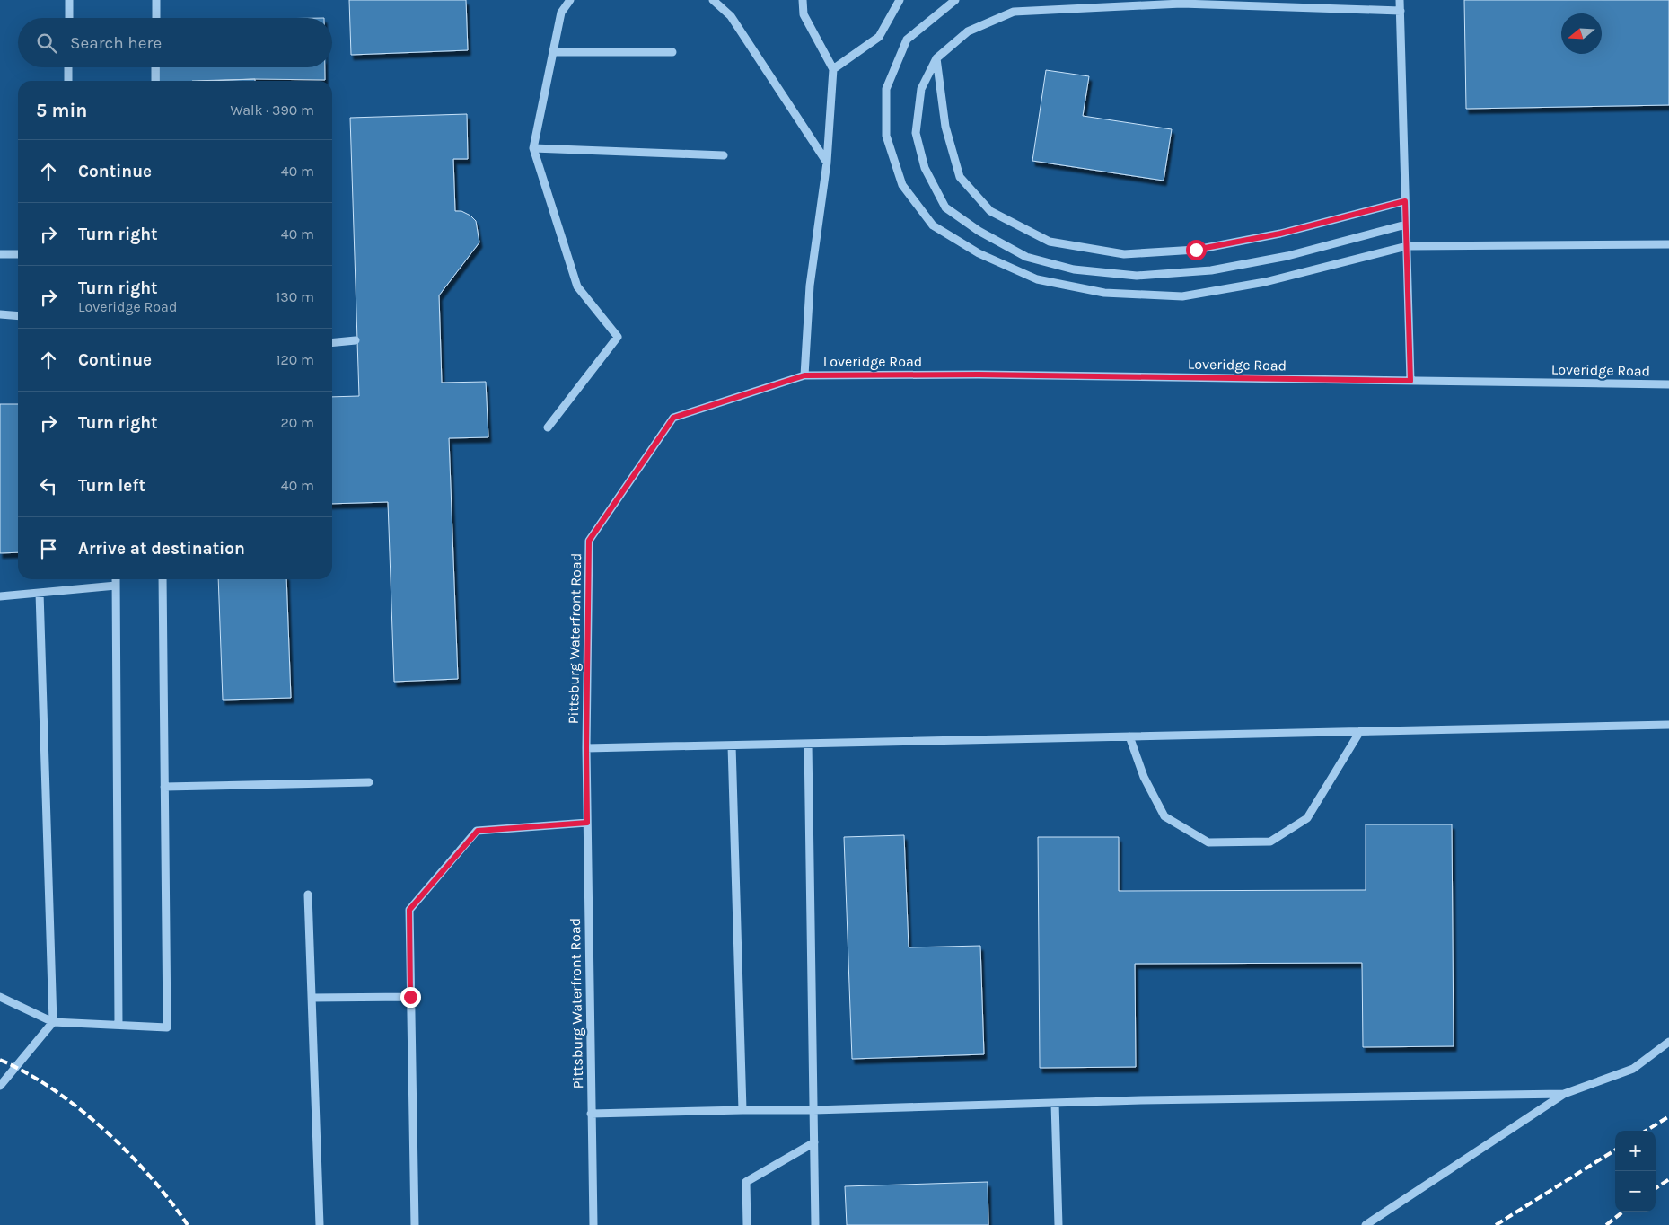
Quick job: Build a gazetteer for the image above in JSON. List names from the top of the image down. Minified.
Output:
{"streets":{"street":["Loveridge Road","Pittsburg Waterfront Road"]},"crossings":[["Loveridge Road","Pittsburg Waterfront Road"]],"north":"left","page":{"search":"Search here","heading":["5 min","Walk · 390 m"],"list":[["Continue","40 m"],["Turn right","40 m"],["Turn right","Loveridge Road","130 m"],["Continue","120 m"],["Turn right","20 m"],["Turn left","40 m"],"Arrive at destination"],"map_buttons":["+","−"]}}
